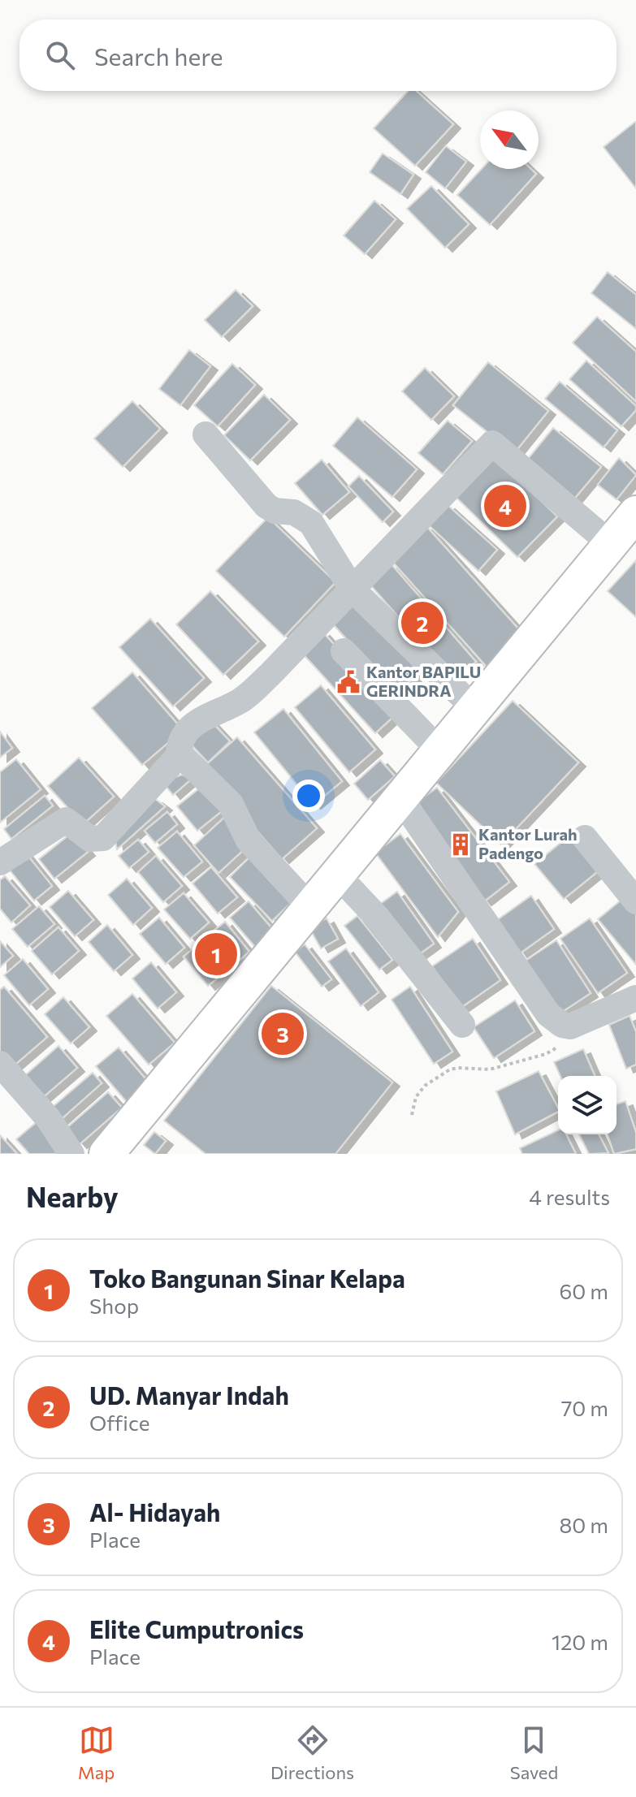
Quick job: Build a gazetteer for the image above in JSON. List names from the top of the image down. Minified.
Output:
{"places":{"public building":["Kantor BAPILU GERINDRA"],"building":["Kantor Lurah Padengo"]},"north":"top left","page":{"search":"Search here","pins":["4","2","1","3"],"heading":["Nearby","4 results"],"list":[{"mark":"1","name":"Toko Bangunan Sinar Kelapa","note":"Shop","value":"60 m"},{"mark":"2","name":"UD. Manyar Indah","note":"Office","value":"70 m"},{"mark":"3","name":"Al- Hidayah","note":"Place","value":"80 m"},{"mark":"4","name":"Elite Cumputronics","note":"Place","value":"120 m"}],"nav":["Map","Directions","Saved"]}}
